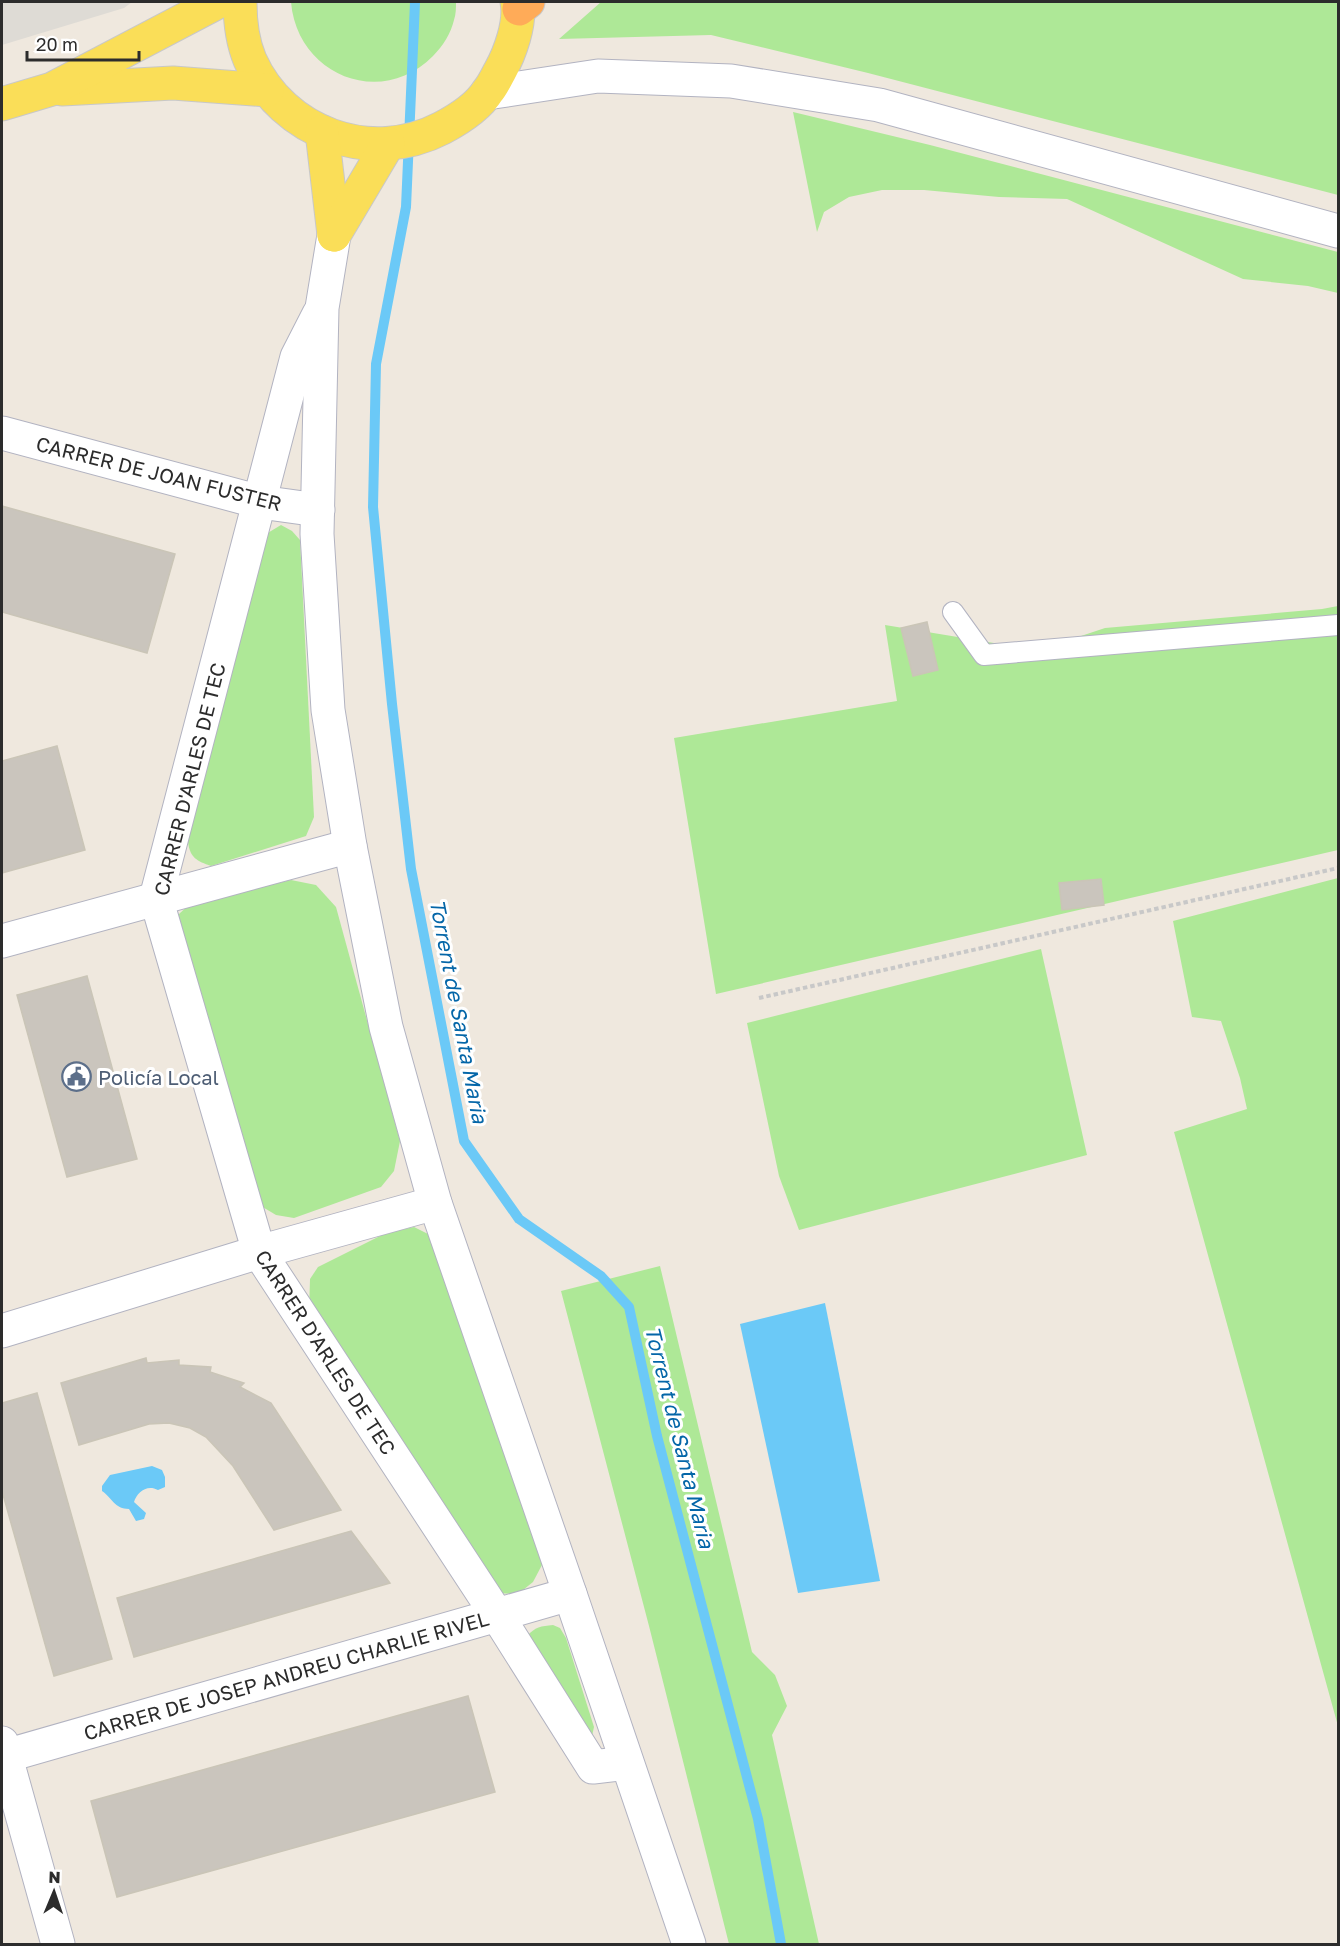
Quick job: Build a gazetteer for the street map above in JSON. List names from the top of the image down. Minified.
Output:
{"streets":{"street":["CARRER DE JOAN FUSTER","CARRER D'ARLES DE TEC","CARRER DE JOSEP ANDREU CHARLIE RIVEL"]},"crossings":[["CARRER DE JOAN FUSTER","CARRER D'ARLES DE TEC"],["CARRER D'ARLES DE TEC","CARRER DE JOSEP ANDREU CHARLIE RIVEL"]],"water":["Torrent de Santa Maria"],"places":{"public building":["Policía Local"]},"scale_bar":"20 m","north":"top"}
